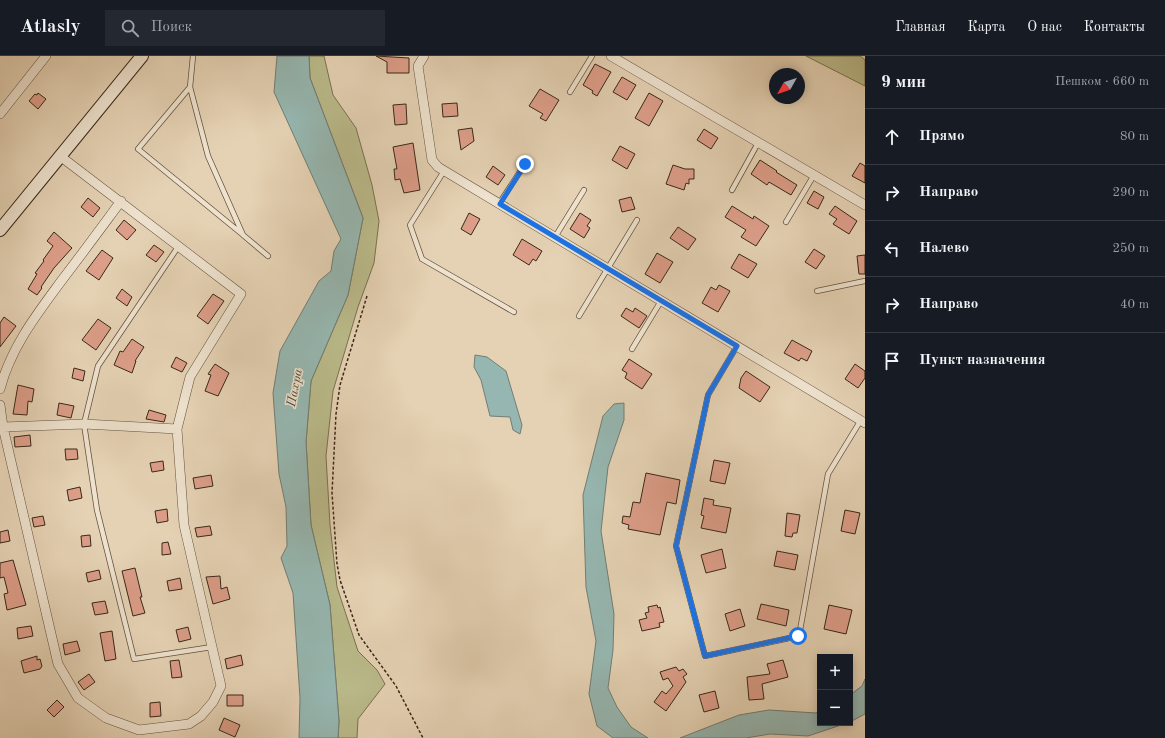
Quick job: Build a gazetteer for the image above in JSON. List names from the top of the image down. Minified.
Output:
{"water":["Пахра"],"north":"bottom left","page":{"header":"Atlasly","search":"Поиск","nav":["Главная","Карта","О нас","Контакты"],"heading":["9 мин","Пешком · 660 m"],"list":[["Прямо","80 m"],["Направо","290 m"],["Налево","250 m"],["Направо","40 m"],"Пункт назначения"],"map_buttons":["+","−"]}}
